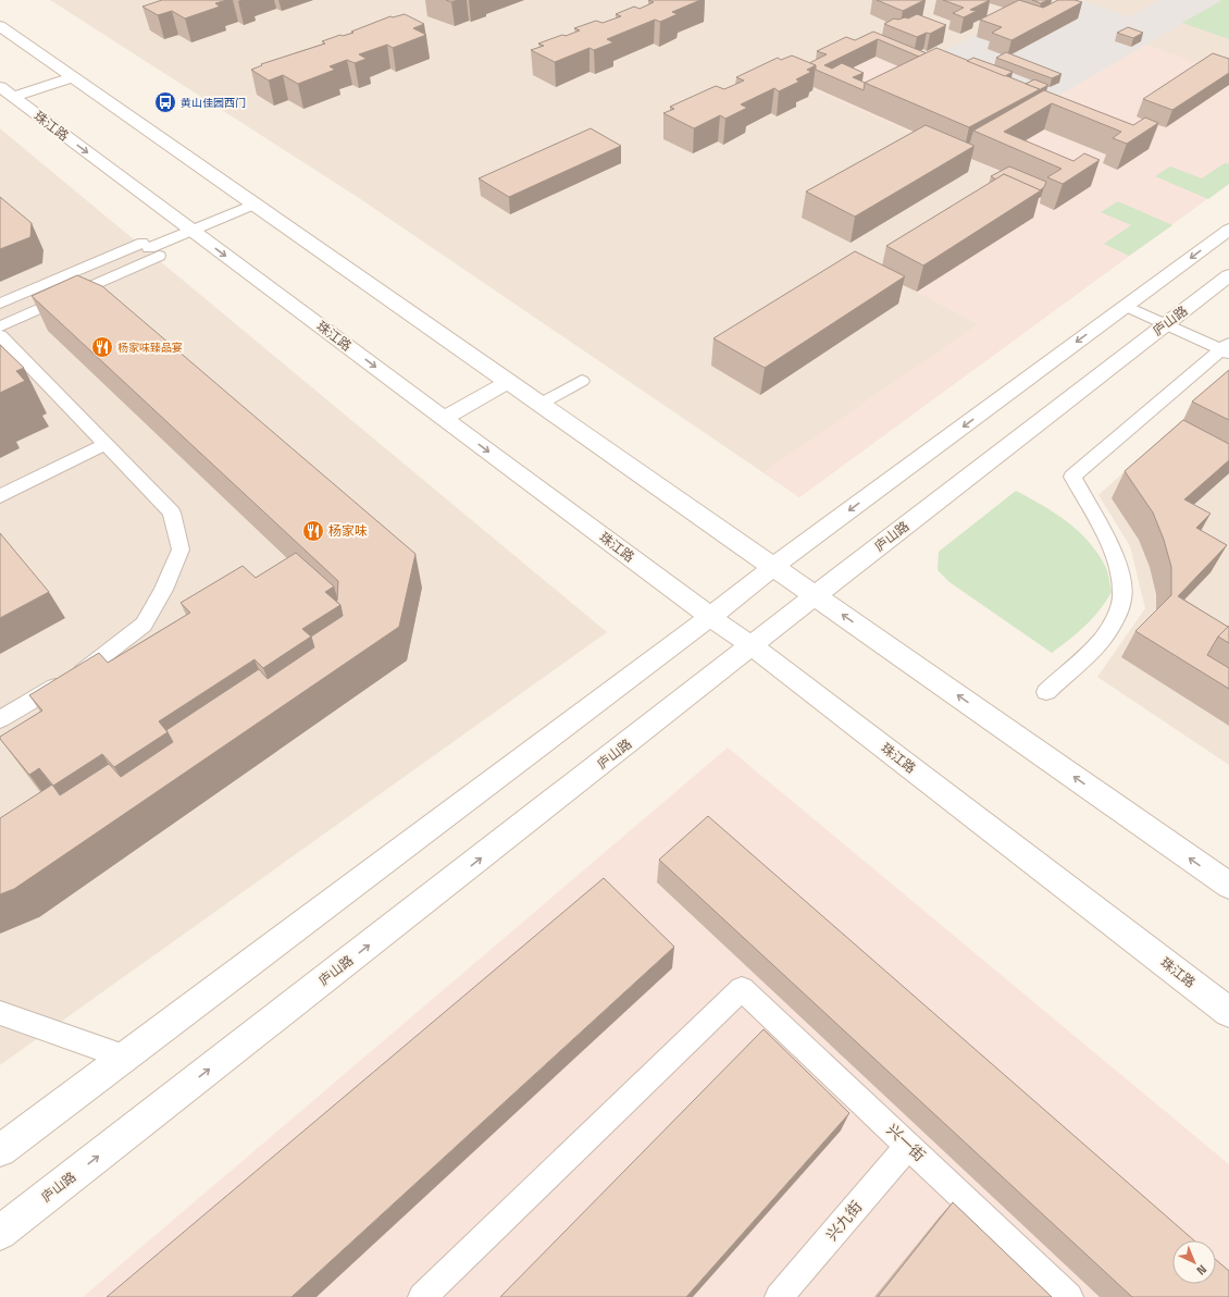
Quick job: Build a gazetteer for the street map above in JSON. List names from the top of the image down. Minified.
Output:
{"streets":{"street":["珠江路","庐山路"],"lane":["兴一街","兴九街"]},"crossings":[["珠江路","庐山路"],["兴一街","兴九街"]],"places":{"bus stop":["黄山佳园西门"],"restaurant":["杨家味臻品宴","杨家味"]},"north":"bottom right"}
